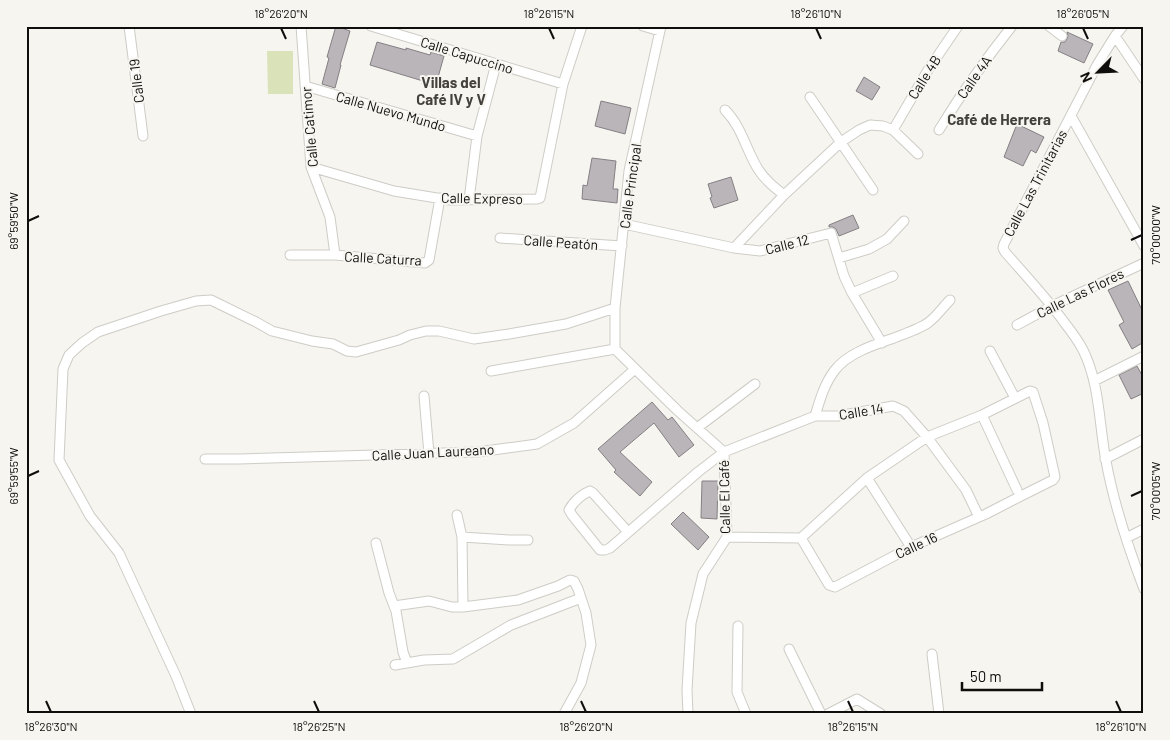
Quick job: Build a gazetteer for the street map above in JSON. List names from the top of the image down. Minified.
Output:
{"streets":{"street":["Calle Capuccino","Calle 4B","Calle 4A","Calle 19","Calle Nuevo Mundo","Calle Catimor","Calle Las Trinitarias","Calle Principal","Calle Expreso","Calle Peatón","Calle 12","Calle Caturra","Calle Las Flores","Calle 14","Calle Juan Laureano","Calle El Café","Calle 16"]},"crossings":[["Calle Capuccino","Calle Expreso"],["Calle Nuevo Mundo","Calle Catimor"],["Calle Catimor","Calle Expreso"],["Calle Catimor","Calle Caturra"],["Calle Las Trinitarias","Calle Las Flores"],["Calle Principal","Calle Peatón"],["Calle Principal","Calle 12"],["Calle Principal","Calle El Café"],["Calle Expreso","Calle Caturra"],["Calle 14","Calle El Café"],["Calle 14","Calle 16"],["Calle Juan Laureano","Calle El Café"]],"districts":["Villas del Café IV y V","Café de Herrera"],"scale_bar":"50 m","north":"bottom left","coordinates":["18°26'20\"N","18°26'15\"N","18°26'10\"N","18°26'05\"N","69°59'50\"W","70°00'00\"W","69°59'55\"W","70°00'05\"W","18°26'30\"N","18°26'25\"N"]}
